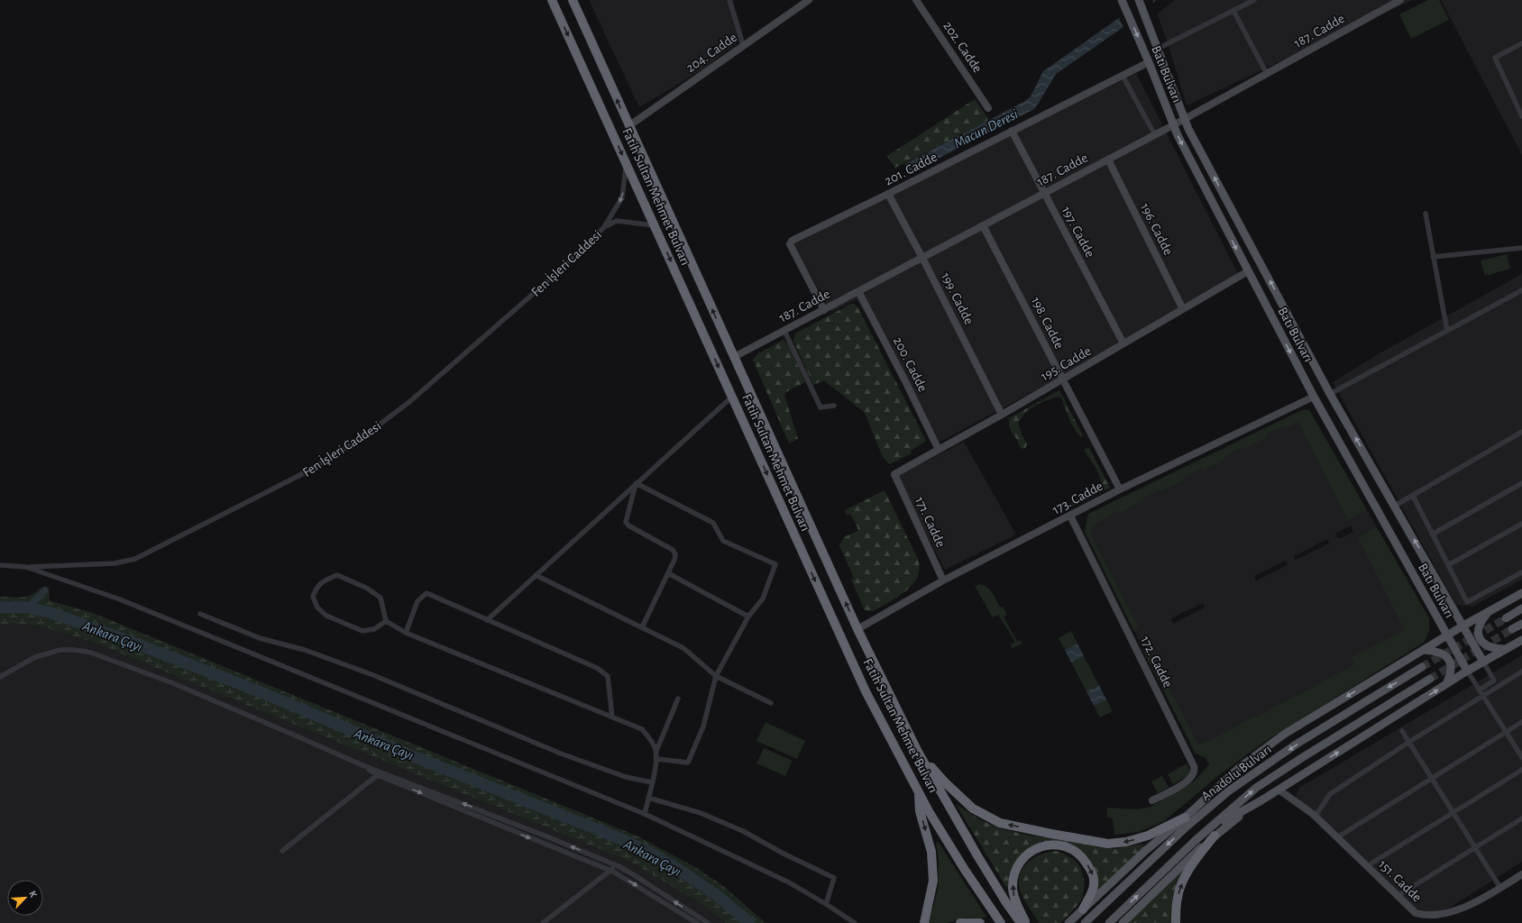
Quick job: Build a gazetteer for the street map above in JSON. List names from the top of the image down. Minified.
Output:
{"streets":{"highway":["Fatih Sultan Mehmet Bulvarı"],"main road":["Batı Bulvarı","Anadolu Bulvarı"],"street":["187. Cadde","202. Cadde","204. Cadde","201. Cadde","196. Cadde","197. Cadde","Fen İşleri Caddesi","199. Cadde","198. Cadde","195. Cadde","200. Cadde","173. Cadde","171. Cadde","172. Cadde","151. Cadde"]},"crossings":[["187. Cadde","Batı Bulvarı"],["187. Cadde","201. Cadde"],["187. Cadde","Fatih Sultan Mehmet Bulvarı"],["187. Cadde","196. Cadde"],["187. Cadde","197. Cadde"],["187. Cadde","199. Cadde"],["187. Cadde","198. Cadde"],["187. Cadde","200. Cadde"],["204. Cadde","Fatih Sultan Mehmet Bulvarı"],["Batı Bulvarı","201. Cadde"],["Batı Bulvarı","195. Cadde"],["Batı Bulvarı","173. Cadde"],["201. Cadde","197. Cadde"],["201. Cadde","199. Cadde"],["Fatih Sultan Mehmet Bulvarı","173. Cadde"],["196. Cadde","195. Cadde"],["197. Cadde","195. Cadde"],["199. Cadde","195. Cadde"],["198. Cadde","195. Cadde"],["198. Cadde","173. Cadde"],["195. Cadde","200. Cadde"],["195. Cadde","171. Cadde"],["173. Cadde","171. Cadde"],["173. Cadde","172. Cadde"]],"water":["Macun Deresi","Ankara Çayı"],"north":"top right"}
